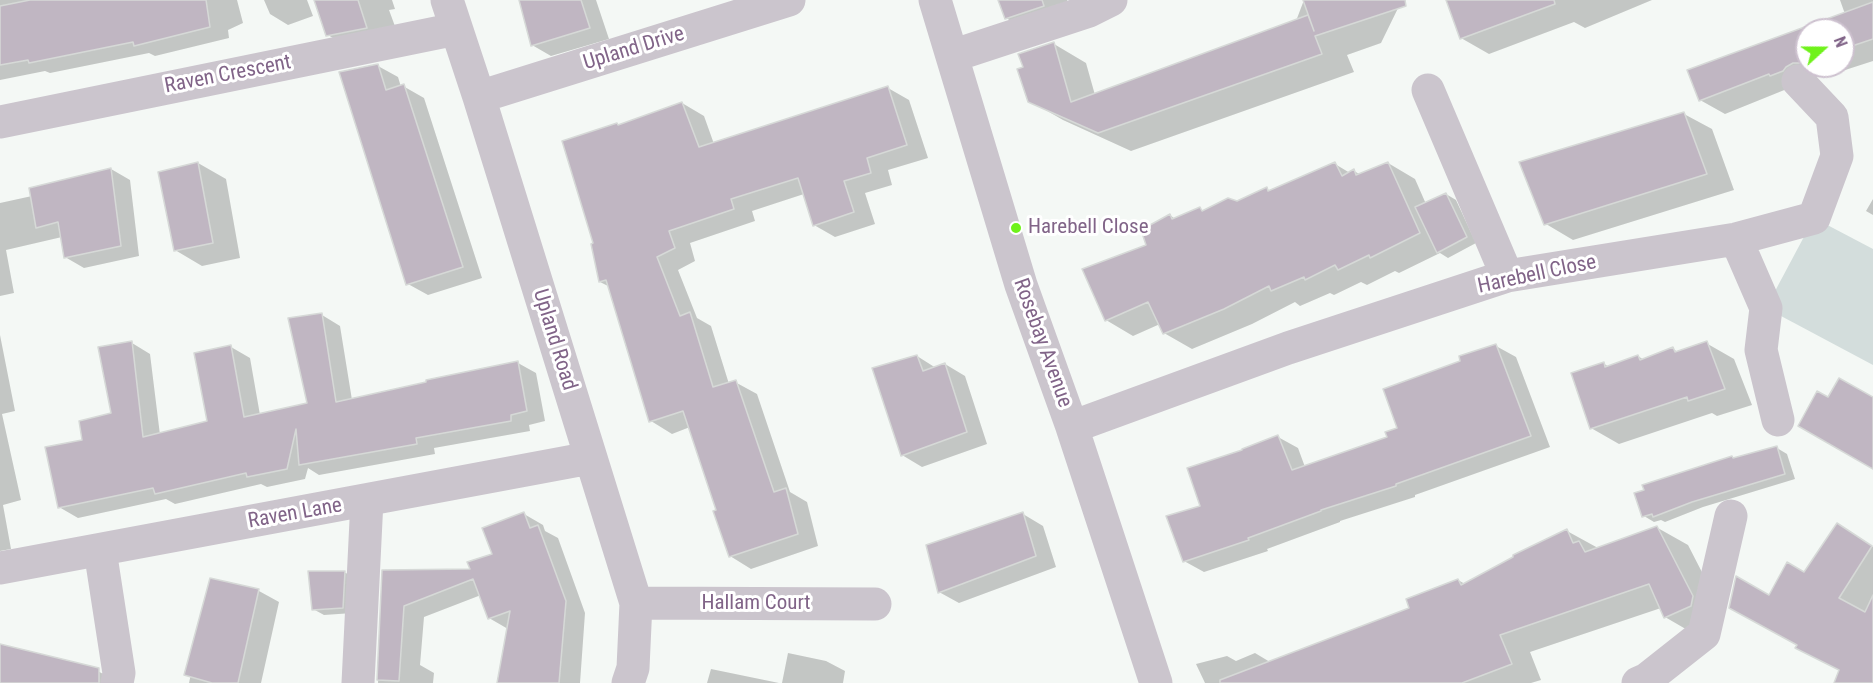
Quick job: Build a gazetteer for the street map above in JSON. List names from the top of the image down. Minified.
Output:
{"streets":{"street":["Upland Drive","Raven Crescent","Harebell Close","Upland Road","Rosebay Avenue","Raven Lane","Hallam Court"]},"crossings":[["Upland Drive","Upland Road"],["Raven Crescent","Upland Road"],["Harebell Close","Rosebay Avenue"],["Upland Road","Raven Lane"],["Upland Road","Hallam Court"]],"places":["Harebell Close"],"north":"right"}
